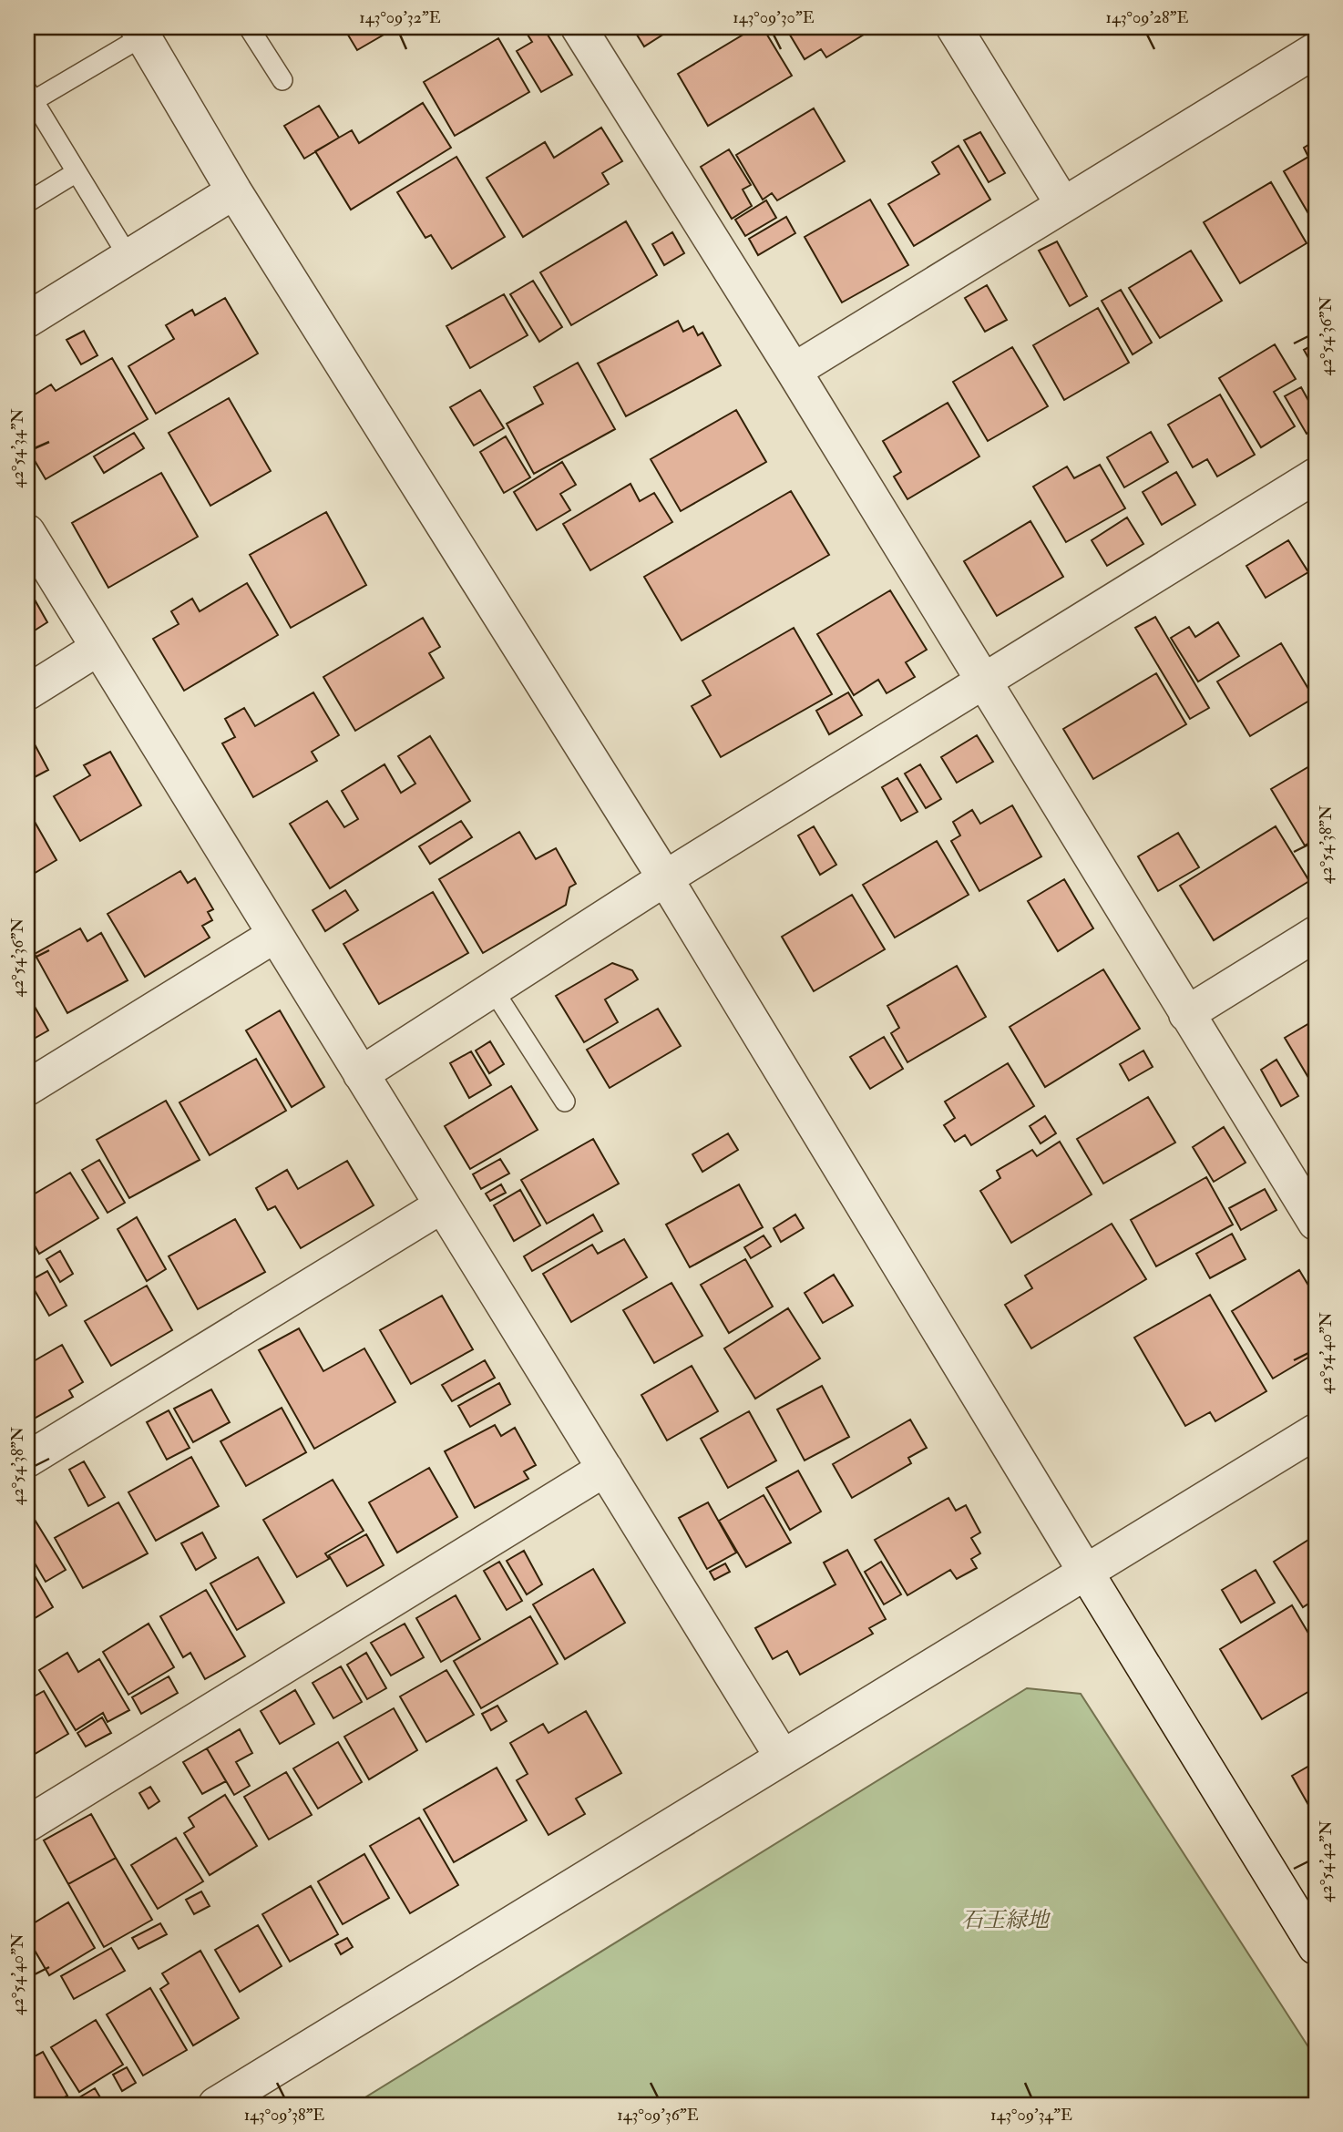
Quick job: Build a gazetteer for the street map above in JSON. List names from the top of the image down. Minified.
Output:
{"parks":["石王緑地"],"coordinates":["143°09'32\"E","143°09'30\"E","143°09'28\"E","42°54'36\"N","42°54'34\"N","42°54'38\"N","42°54'40\"N","42°54'42\"N","143°09'38\"E","143°09'36\"E","143°09'34\"E"]}
